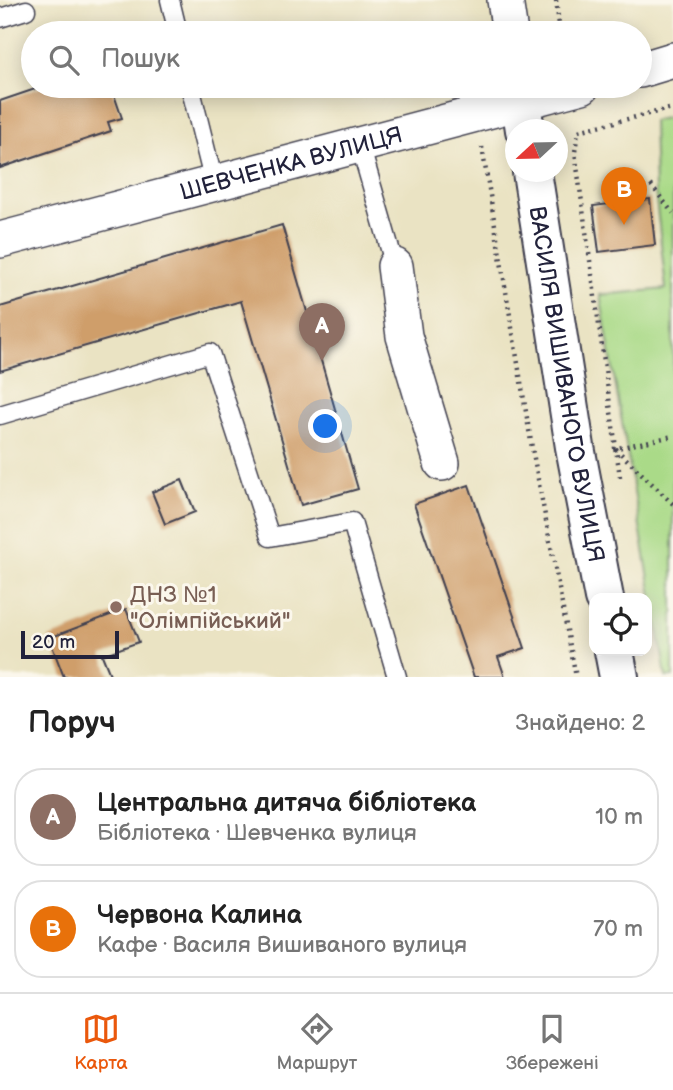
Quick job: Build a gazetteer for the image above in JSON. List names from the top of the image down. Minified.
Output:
{"streets":{"street":["ШЕВЧЕНКА ВУЛИЦЯ","ВАСИЛЯ ВИШИВАНОГО ВУЛИЦЯ"]},"places":["ДНЗ №1 \"Олімпійський\""],"scale_bar":"20 m","north":"left","page":{"search":"Пошук","pins":["B","A"],"scale":"20 m","heading":["Поруч","Знайдено: 2"],"list":[{"mark":"A","name":"Центральна дитяча бібліотека","note":"Бібліотека · Шевченка вулиця","value":"10 m"},{"mark":"B","name":"Червона Калина","note":"Кафе · Василя Вишиваного вулиця","value":"70 m"}],"nav":["Карта","Маршрут","Збережені"]}}
